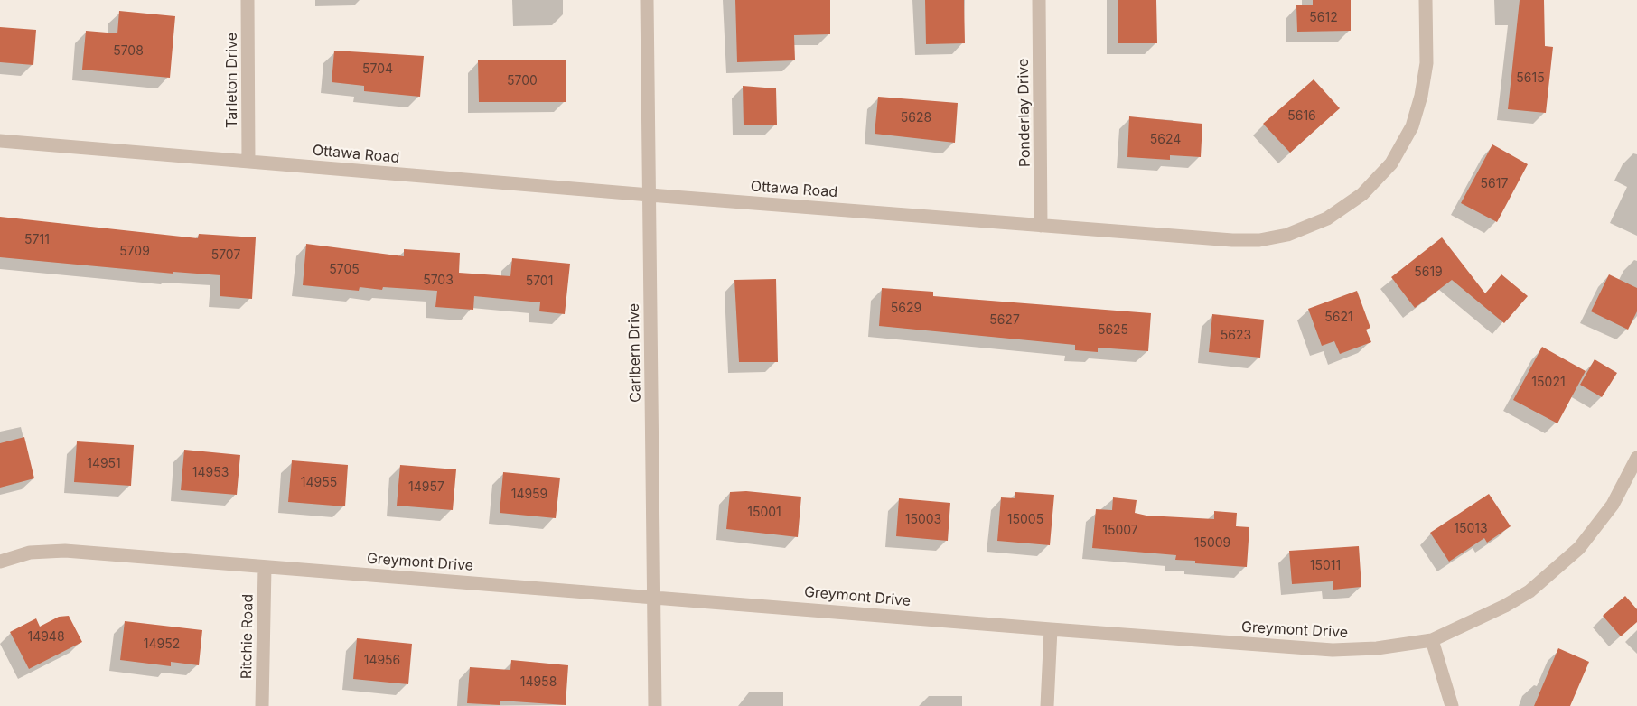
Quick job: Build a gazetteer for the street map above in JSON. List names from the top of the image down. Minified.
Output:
{"streets":{"street":["Tarleton Drive","Ponderlay Drive","Ottawa Road","Carlbern Drive","Greymont Drive","Ritchie Road"]},"crossings":[["Tarleton Drive","Ottawa Road"],["Ponderlay Drive","Ottawa Road"],["Ottawa Road","Carlbern Drive"],["Carlbern Drive","Greymont Drive"],["Greymont Drive","Ritchie Road"]],"house_numbers":["5612","5708","5704","5615","5700","5616","5628","5624","5617","5711","5709","5707","5705","5619","5703","5701","5629","5621","5627","5625","5623","15021","14951","14953","14955","14957","14959","15001","15003","15005","15013","15007","15009","15011","14948","14952","14956","14958"]}
